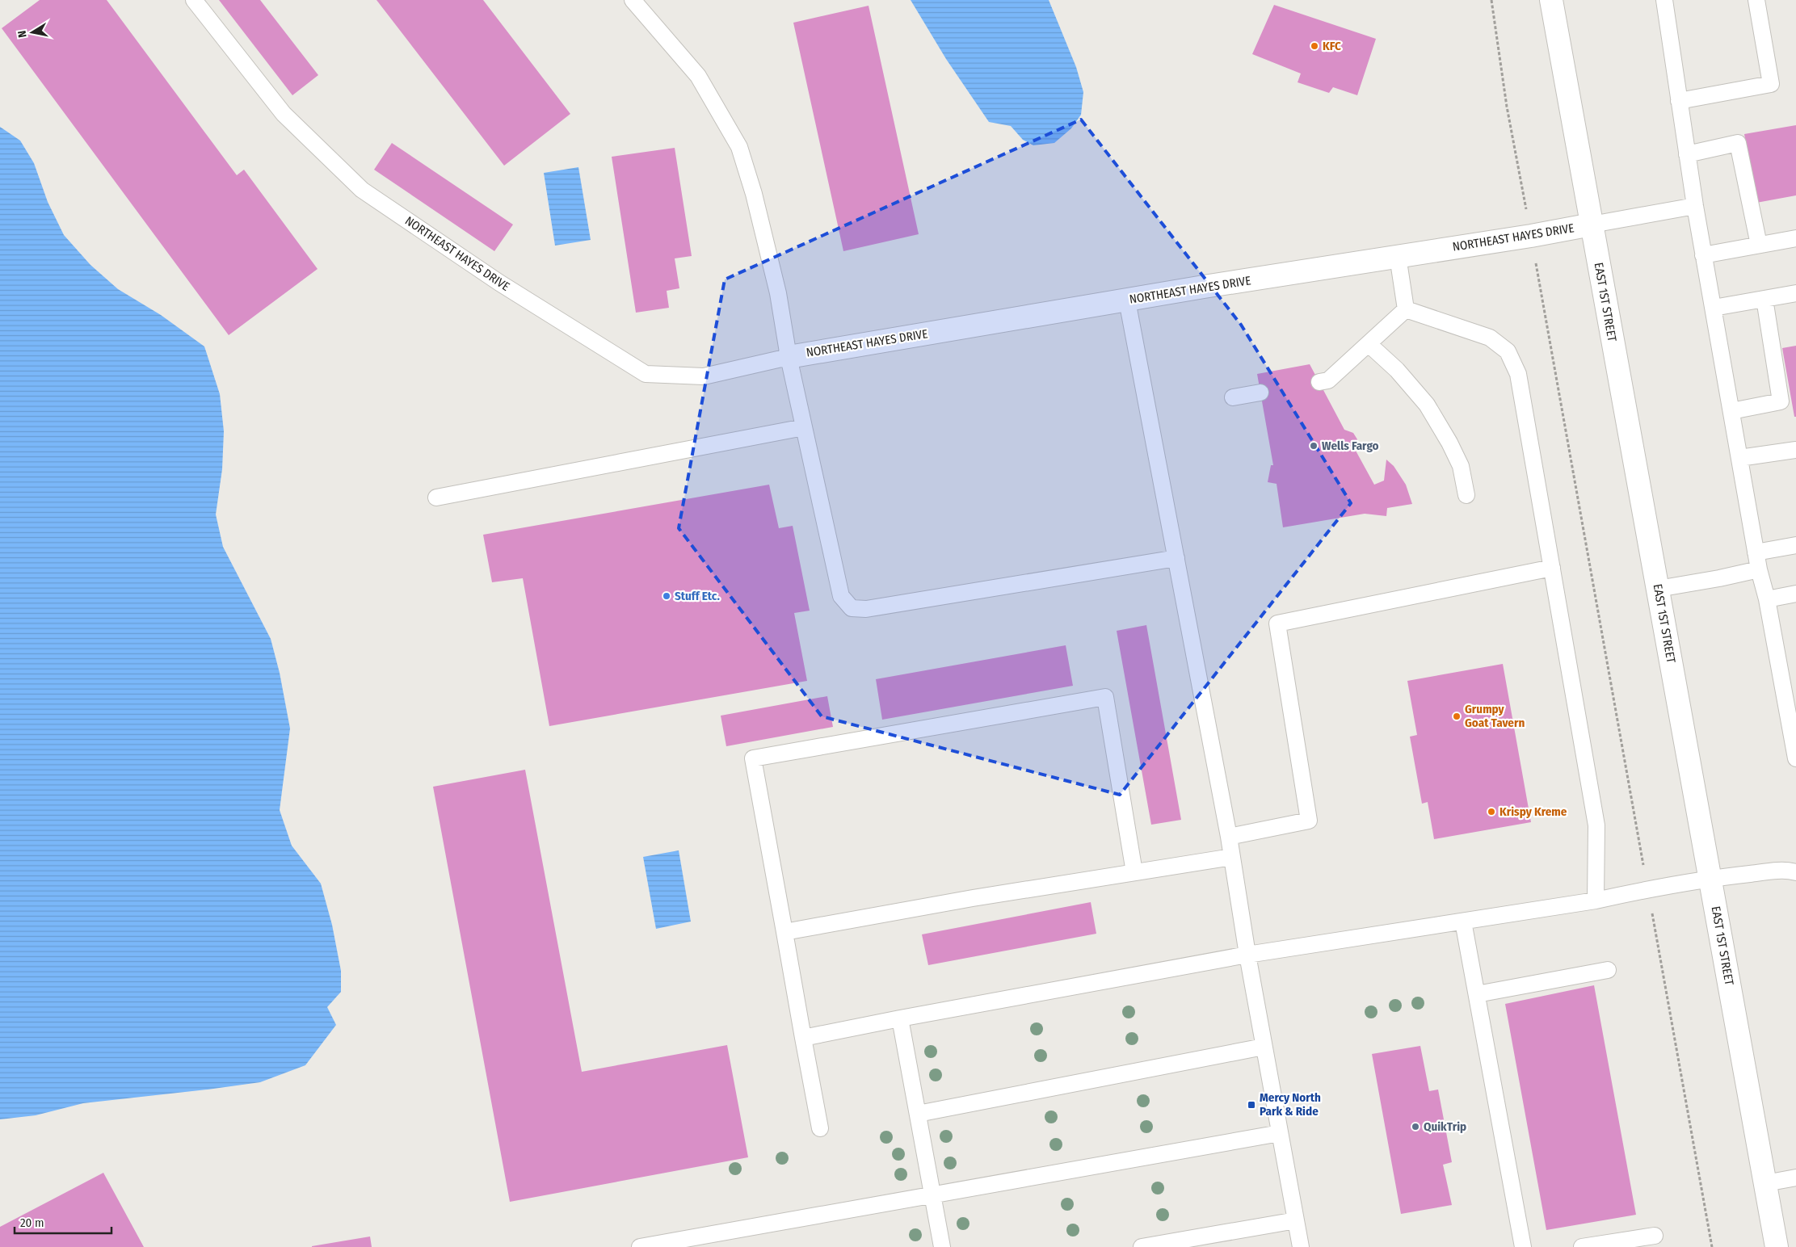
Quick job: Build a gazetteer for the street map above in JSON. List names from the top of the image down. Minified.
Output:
{"streets":{"main road":["NORTHEAST HAYES DRIVE","EAST 1ST STREET"]},"crossings":[["NORTHEAST HAYES DRIVE","EAST 1ST STREET"]],"places":{"other":["KFC","Wells Fargo","Stuff Etc.","Grumpy Goat Tavern","Krispy Kreme","QuikTrip"],"transit":["Mercy North Park & Ride"]},"scale_bar":"20 m","north":"left"}
